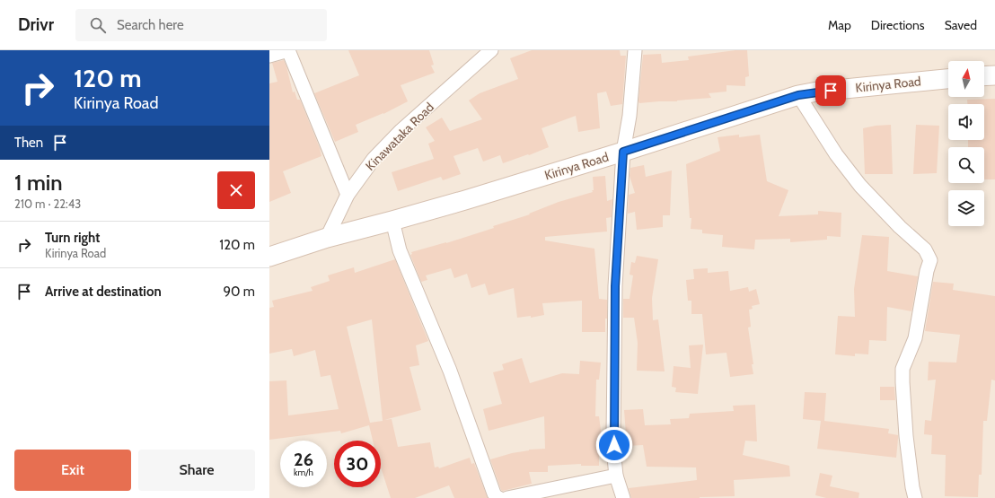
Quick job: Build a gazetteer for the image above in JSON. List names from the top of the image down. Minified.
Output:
{"streets":{"main road":["Kirinya Road"],"street":["Kinawataka Road"]},"crossings":[["Kirinya Road","Kinawataka Road"]],"north":"top","page":{"header":"Drivr","search":"Search here","nav":["Map","Directions","Saved"],"turn":["120 m","Kirinya Road"],"then":"Then","heading":["1 min","210 m · 22:43"],"list":[{"name":"Turn right","note":"Kirinya Road","value":"120 m"},{"name":"Arrive at destination","value":"90 m"}],"speed":"26 km/h","limit":"30","buttons":["Exit","Share"]}}
